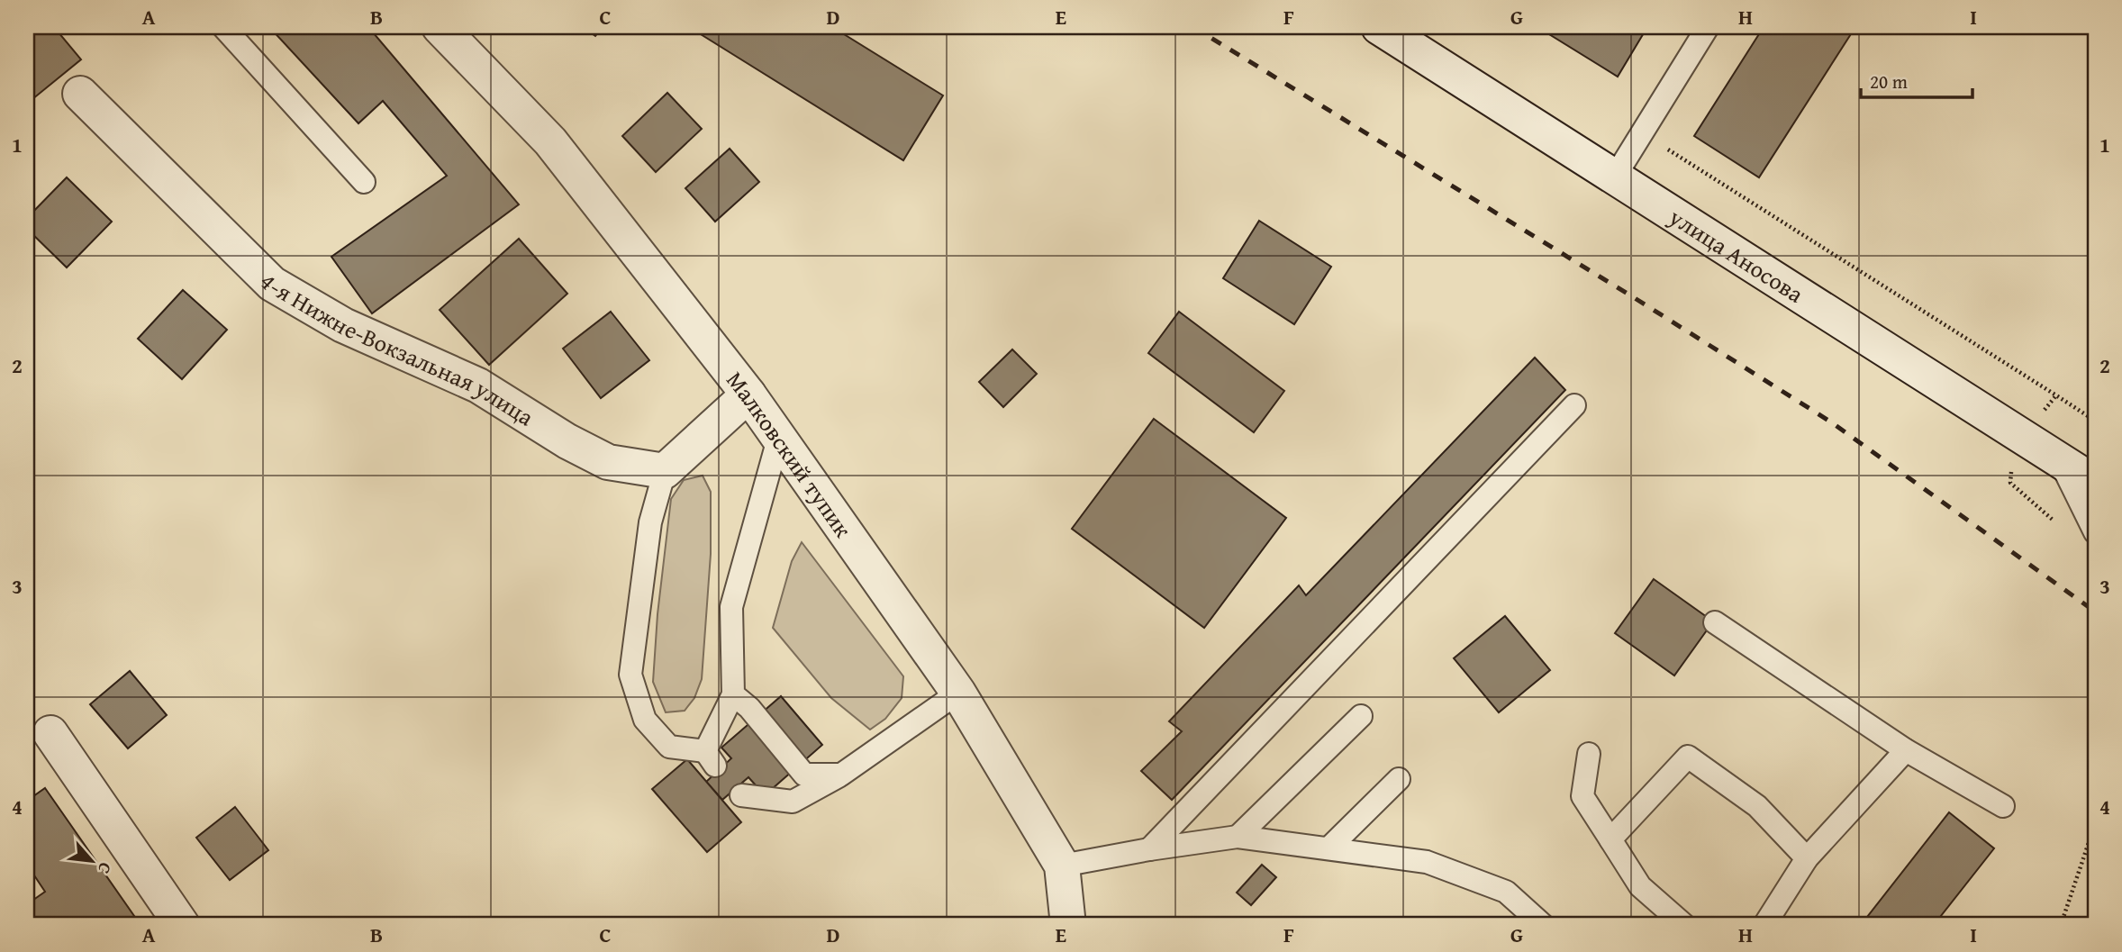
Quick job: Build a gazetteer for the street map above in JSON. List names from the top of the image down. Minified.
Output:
{"streets":{"street":["улица Аносова","4-я Нижне-Вокзальная улица","Малковский тупик"]},"scale_bar":"20 m","north":"bottom right","grid":{"columns":["A","B","C","D","E","F","G","H","I"],"rows":["1","2","3","4"]}}
